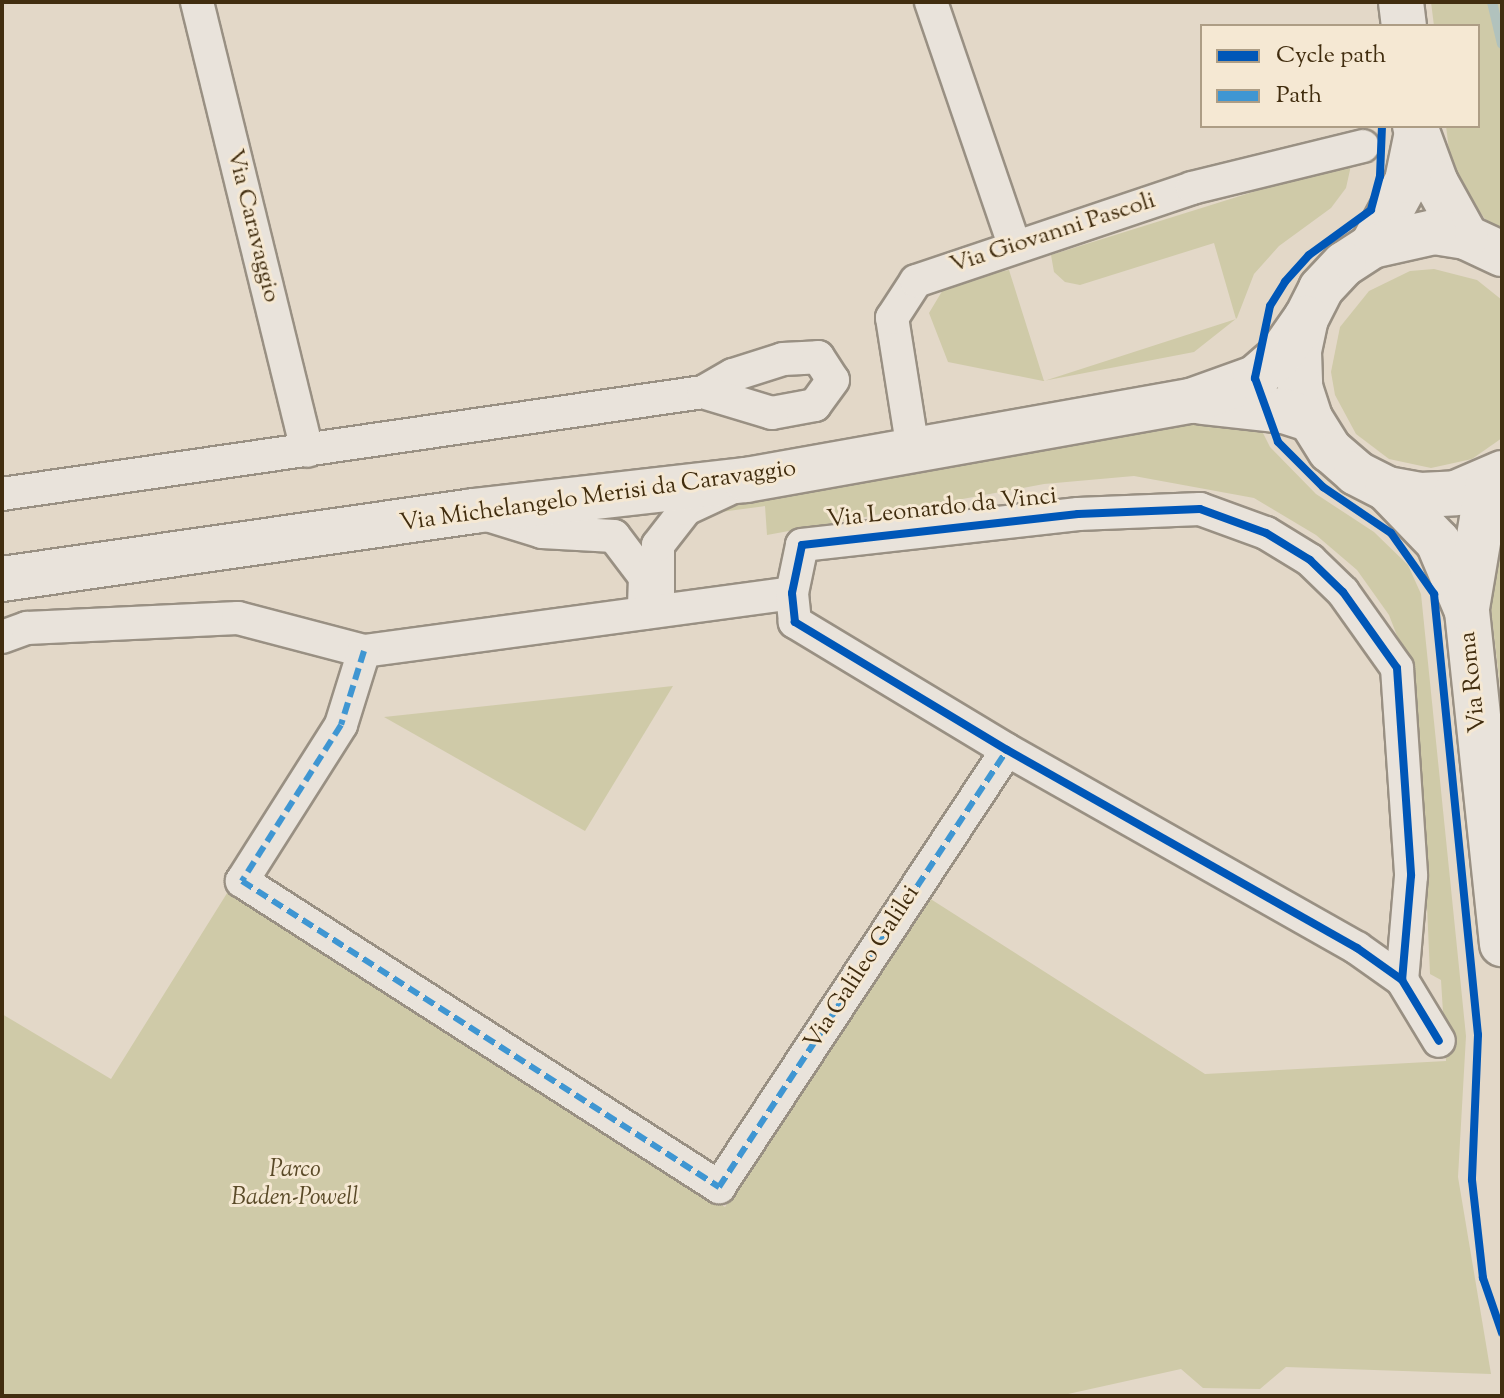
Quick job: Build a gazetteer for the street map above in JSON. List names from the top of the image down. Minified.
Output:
{"streets":{"street":["Via Caravaggio","Via Giovanni Pascoli","Via Michelangelo Merisi da Caravaggio","Via Leonardo da Vinci","Via Roma","Via Galileo Galilei"]},"crossings":[["Via Giovanni Pascoli","Via Michelangelo Merisi da Caravaggio"],["Via Michelangelo Merisi da Caravaggio","Via Roma"]],"parks":["Parco Baden-Powell"],"legend":["Cycle path","Path"]}
